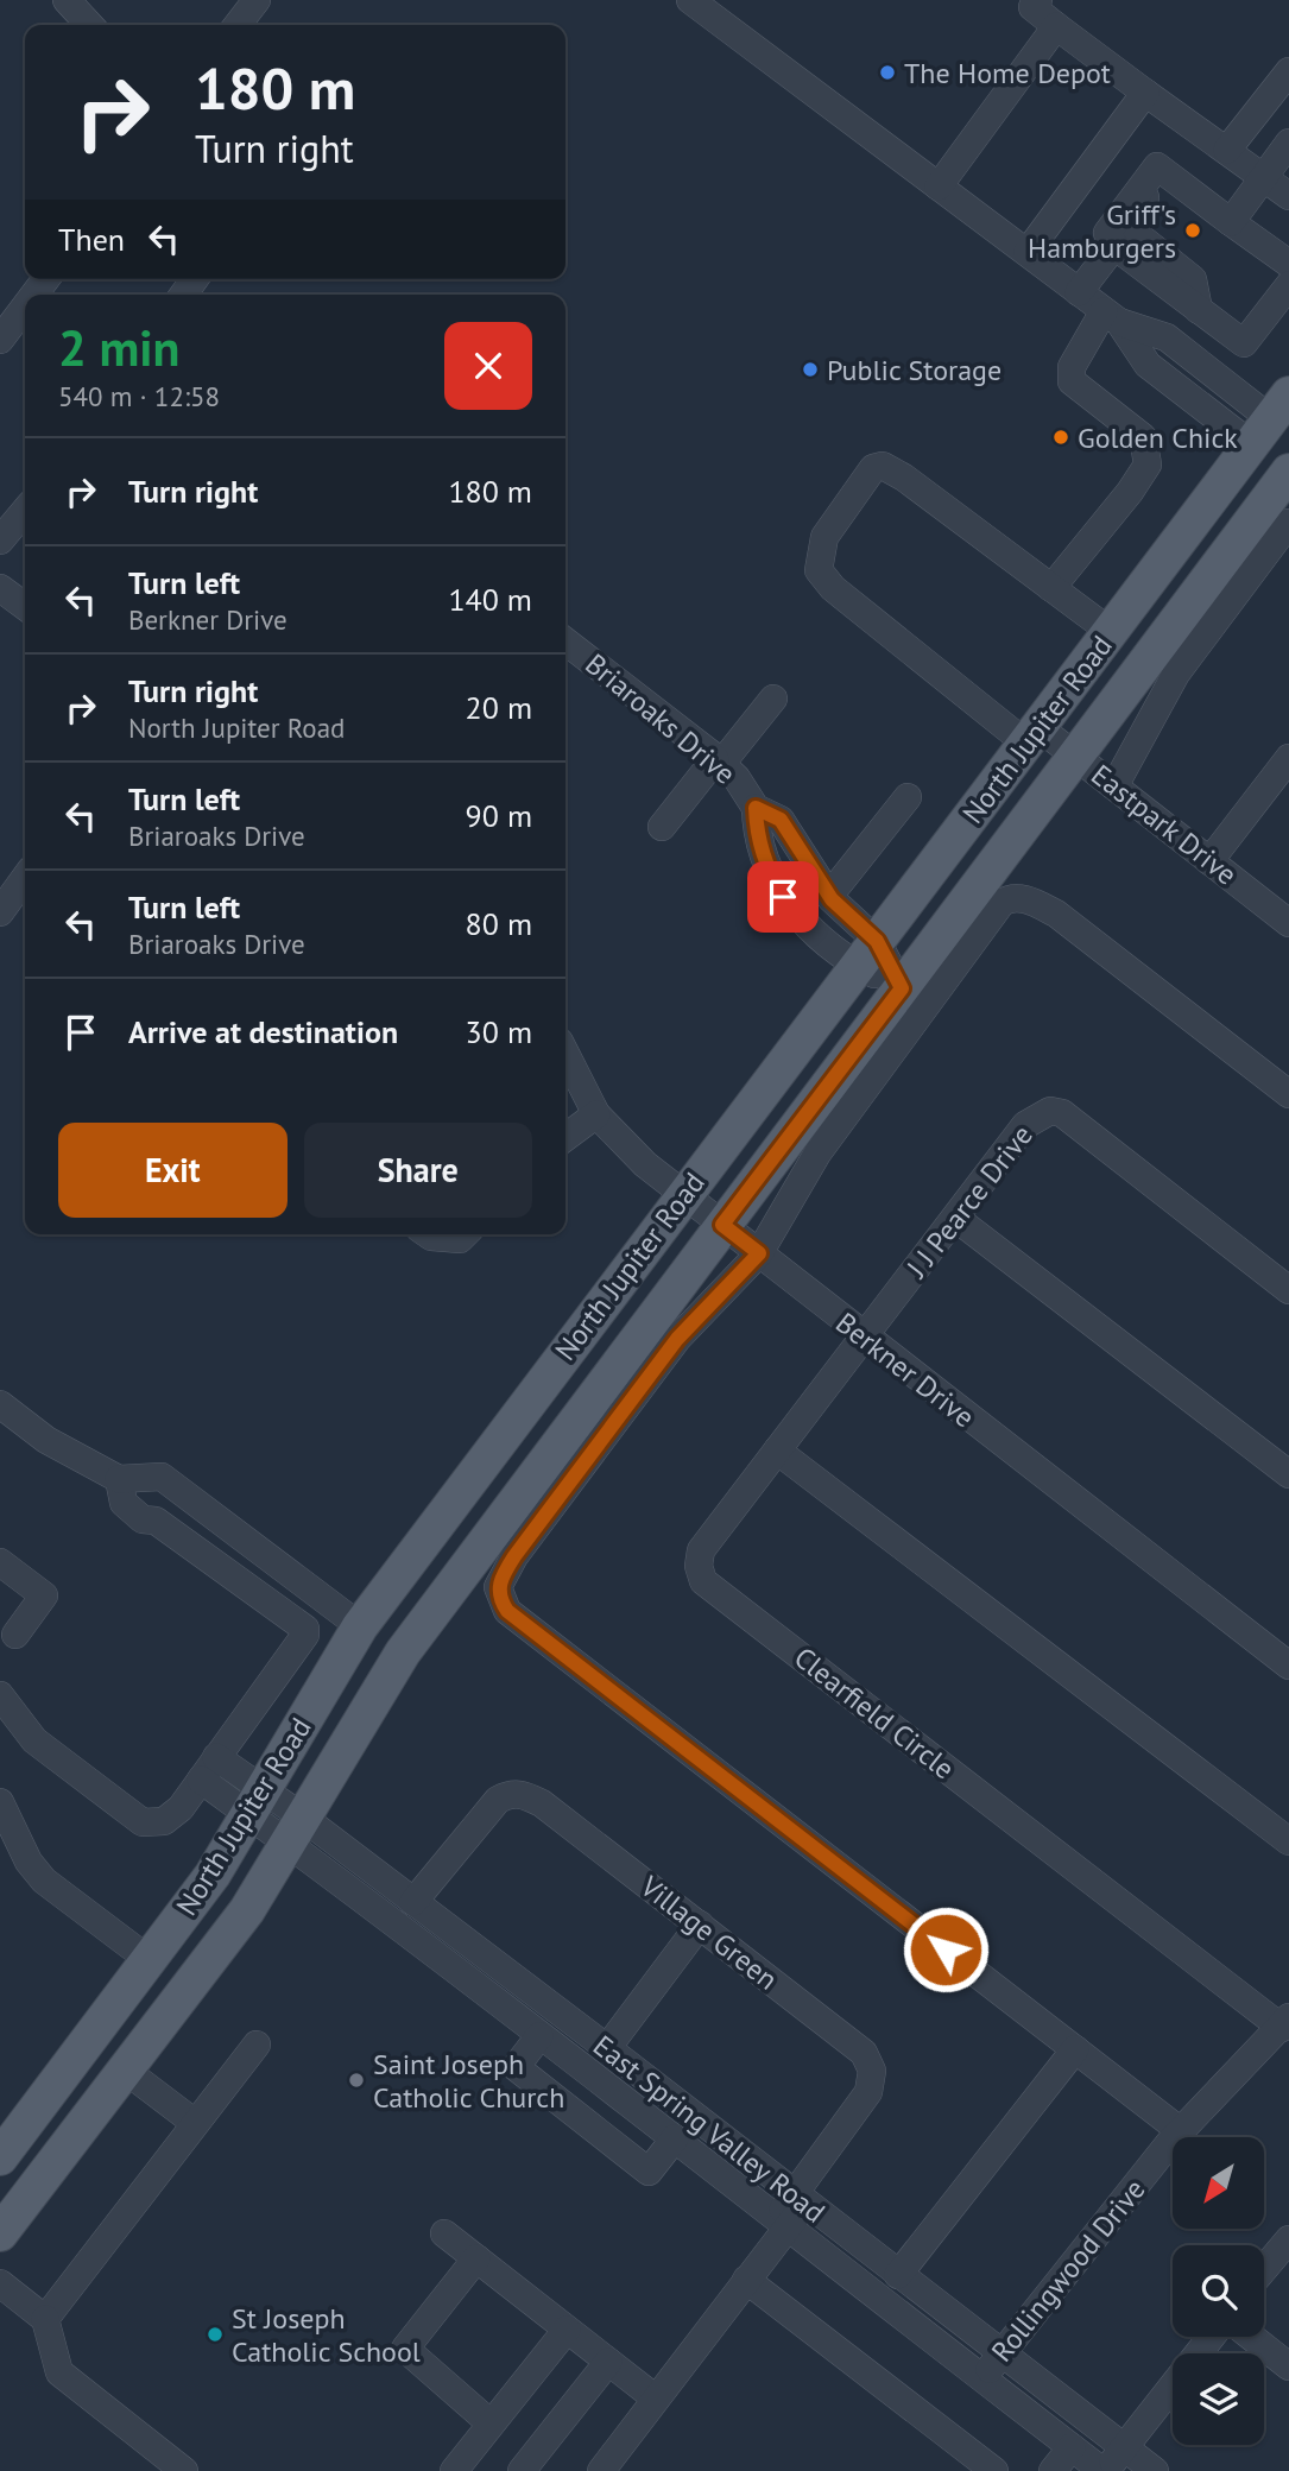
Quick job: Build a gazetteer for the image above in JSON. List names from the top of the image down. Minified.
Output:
{"streets":{"main road":["North Jupiter Road"],"street":["Briaroaks Drive","Eastpark Drive","J J Pearce Drive","Berkner Drive","Clearfield Circle","Village Green","East Spring Valley Road","Rollingwood Drive"]},"crossings":[["Briaroaks Drive","North Jupiter Road"],["North Jupiter Road","Eastpark Drive"],["North Jupiter Road","Berkner Drive"],["North Jupiter Road","East Spring Valley Road"],["J J Pearce Drive","Berkner Drive"],["J J Pearce Drive","Clearfield Circle"],["Berkner Drive","Clearfield Circle"],["Clearfield Circle","Rollingwood Drive"],["Village Green","East Spring Valley Road"],["East Spring Valley Road","Rollingwood Drive"]],"places":["The Home Depot","Griff's Hamburgers","Public Storage","Golden Chick","Saint Joseph Catholic Church","St Joseph Catholic School"],"north":"bottom left","page":{"turn":["180 m","Turn right"],"then":"Then","heading":["2 min","540 m · 12:58"],"list":[{"name":"Turn right","value":"180 m"},{"name":"Turn left","note":"Berkner Drive","value":"140 m"},{"name":"Turn right","note":"North Jupiter Road","value":"20 m"},{"name":"Turn left","note":"Briaroaks Drive","value":"90 m"},{"name":"Turn left","note":"Briaroaks Drive","value":"80 m"},{"name":"Arrive at destination","value":"30 m"}],"buttons":["Exit","Share"]}}
